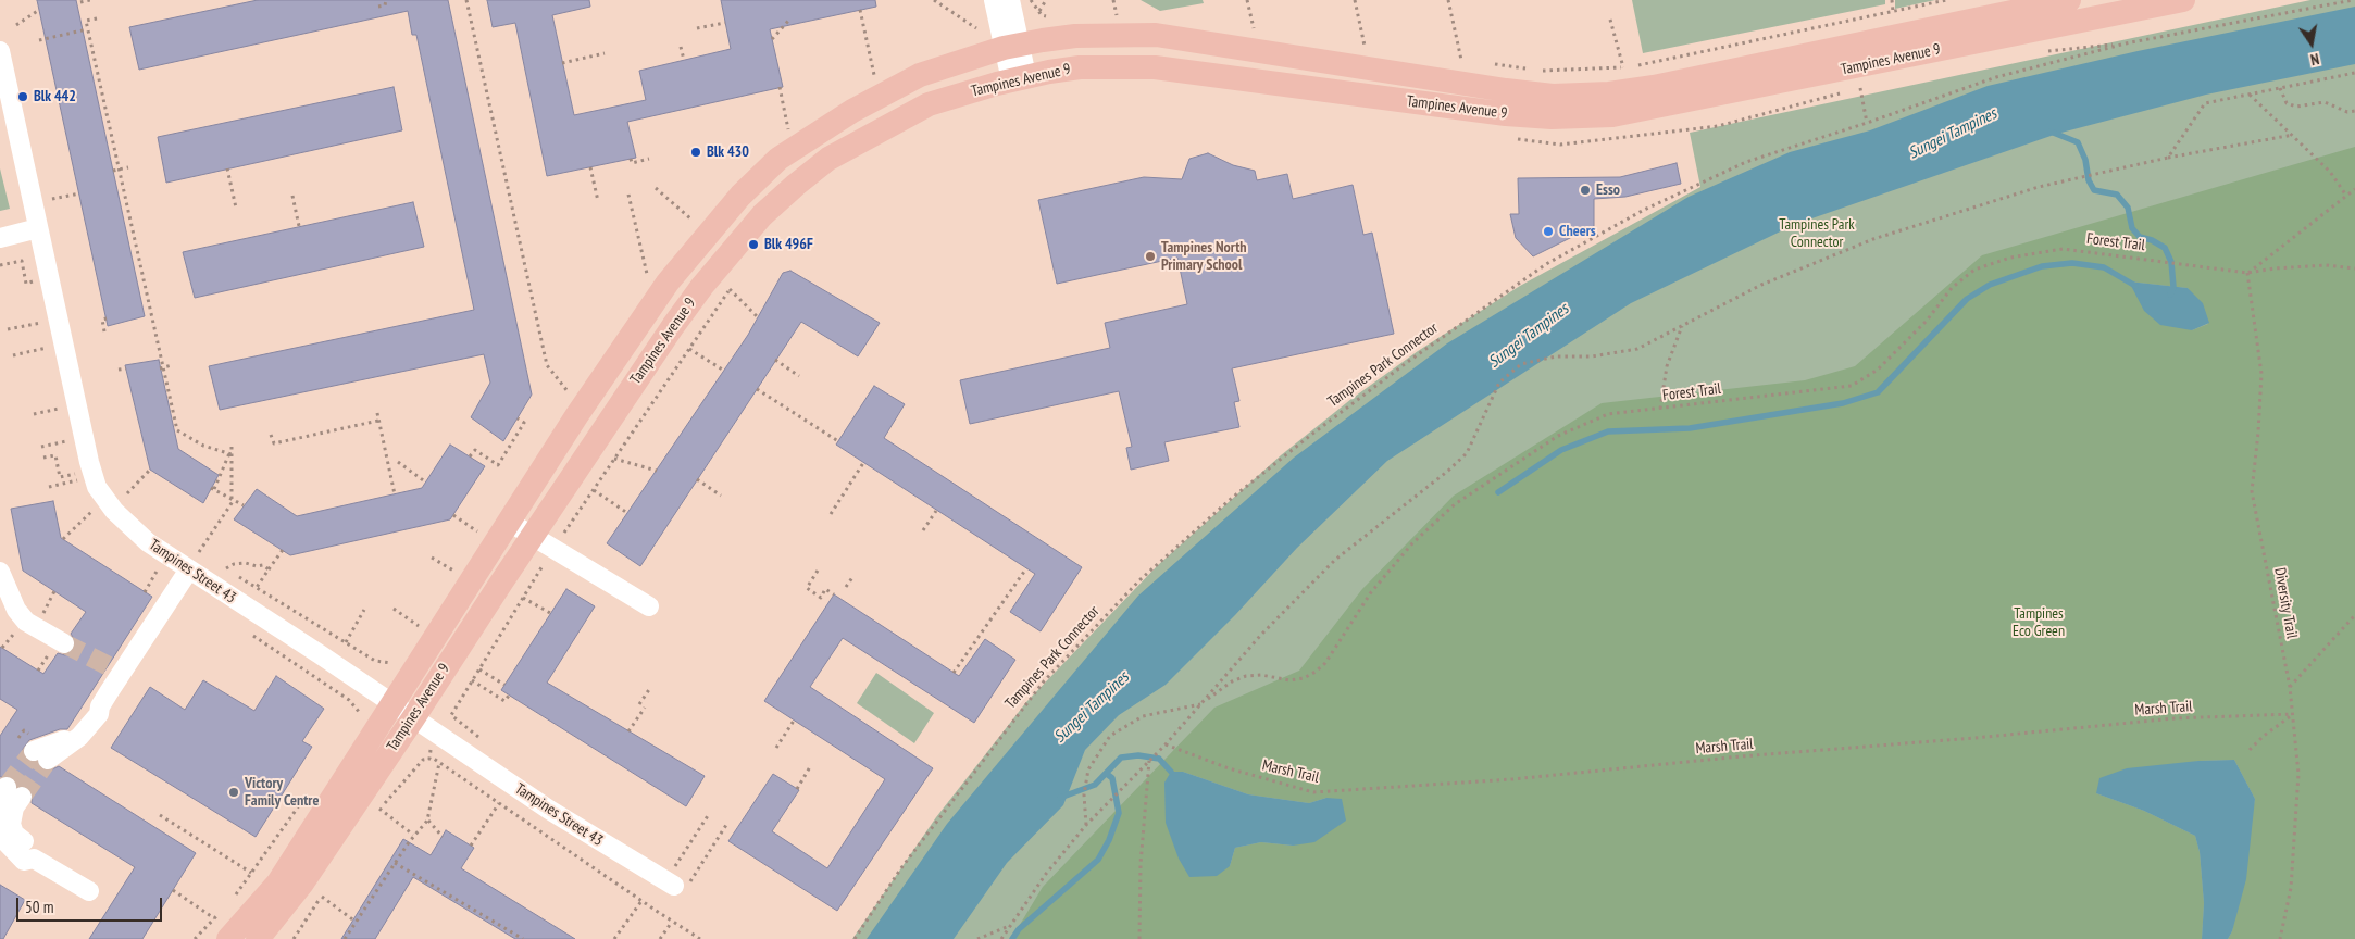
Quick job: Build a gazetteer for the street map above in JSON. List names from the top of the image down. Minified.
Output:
{"streets":{"main road":["Tampines Avenue 9"],"street":["Tampines Street 43"],"path":["Forest Trail","Tampines Park Connector","Diversity Trail","Marsh Trail"]},"crossings":[["Tampines Avenue 9","Tampines Street 43"],["Forest Trail","Diversity Trail"],["Diversity Trail","Marsh Trail"]],"water":["Sungei Tampines"],"parks":["Tampines Park Connector","Tampines Eco Green"],"places":["Blk 442","Blk 430","Esso","Cheers","Blk 496F","Tampines North Primary School","Victory Family Centre"],"scale_bar":"50 m","north":"bottom"}
